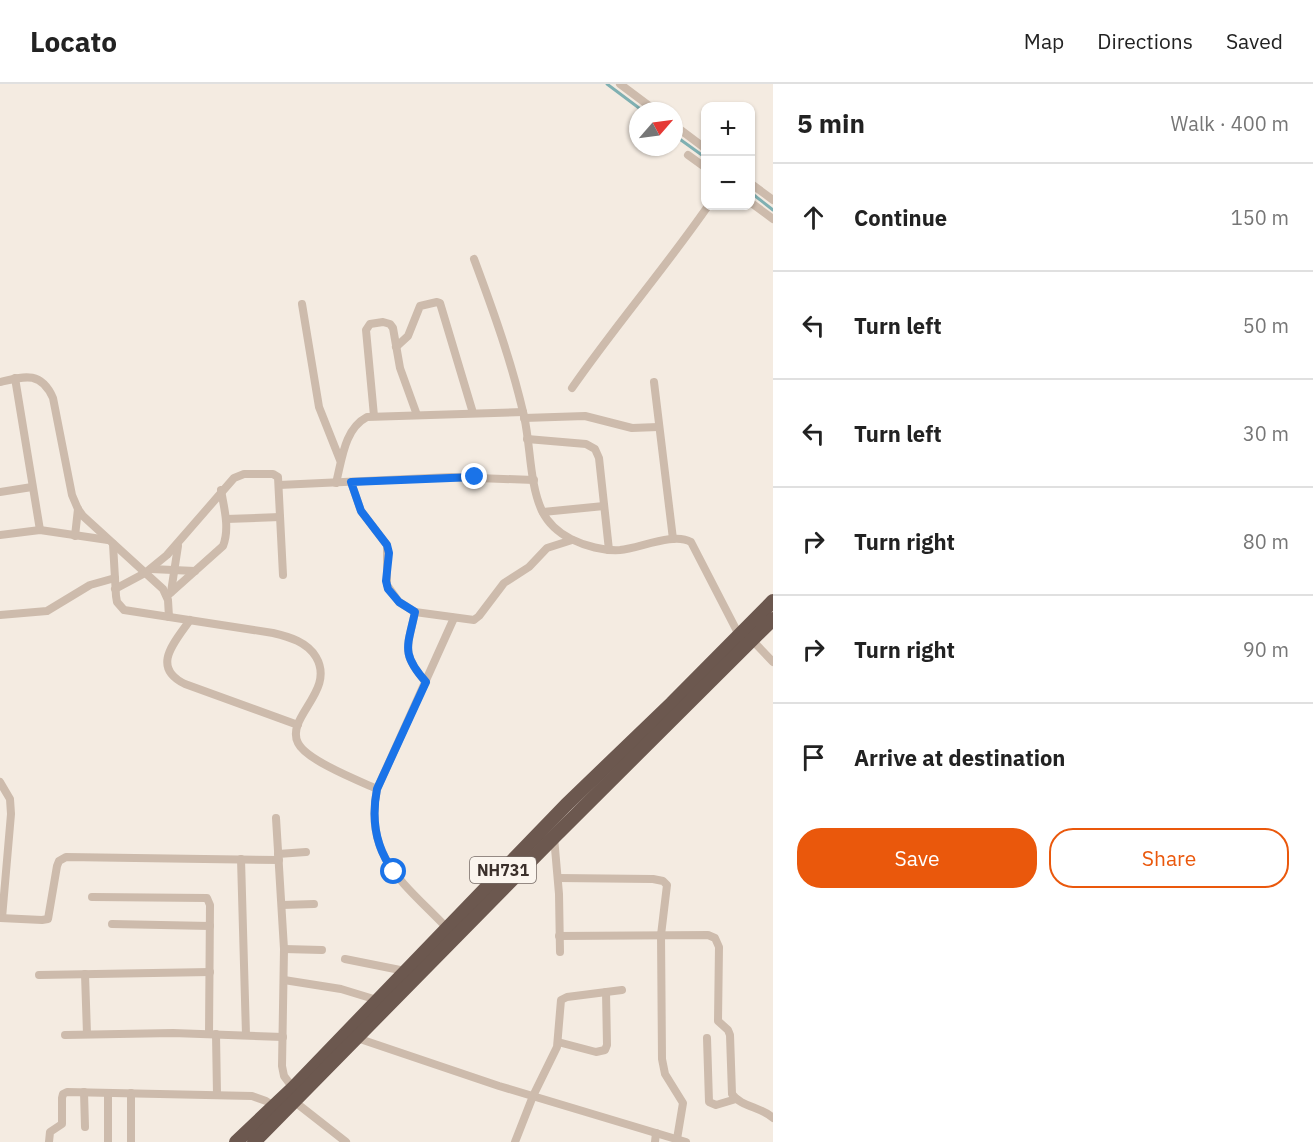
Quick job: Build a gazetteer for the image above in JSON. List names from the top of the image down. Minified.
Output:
{"streets":{"highway":["NH731"]},"north":"top right","page":{"header":"Locato","nav":["Map","Directions","Saved"],"heading":["5 min","Walk · 400 m"],"map_buttons":["+","−"],"list":[["Continue","150 m"],["Turn left","50 m"],["Turn left","30 m"],["Turn right","80 m"],["Turn right","90 m"],"Arrive at destination"],"buttons":["Save","Share"]}}
